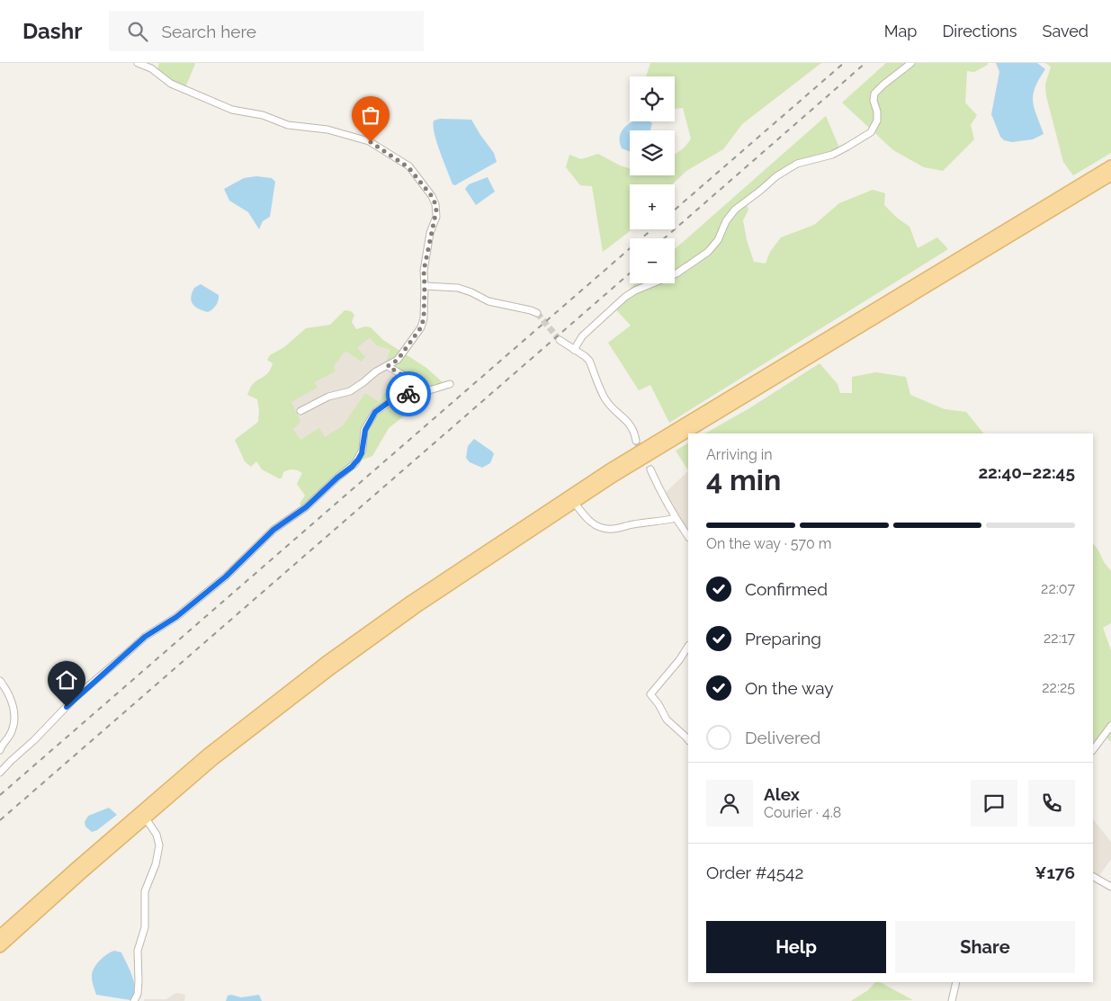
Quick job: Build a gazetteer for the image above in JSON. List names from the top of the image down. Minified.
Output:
{"page":{"header":"Dashr","search":"Search here","nav":["Map","Directions","Saved"],"map_buttons":["+","−"],"heading":["4 min","Arriving in","22:40–22:45"],"panel":["Alex","Courier · 4.8","Order #4542","¥176"],"bar":"On the way · 570 m","list":[["Confirmed","22:07"],["Preparing","22:17"],["On the way","22:25"],"Delivered"],"buttons":["Help","Share"]}}
